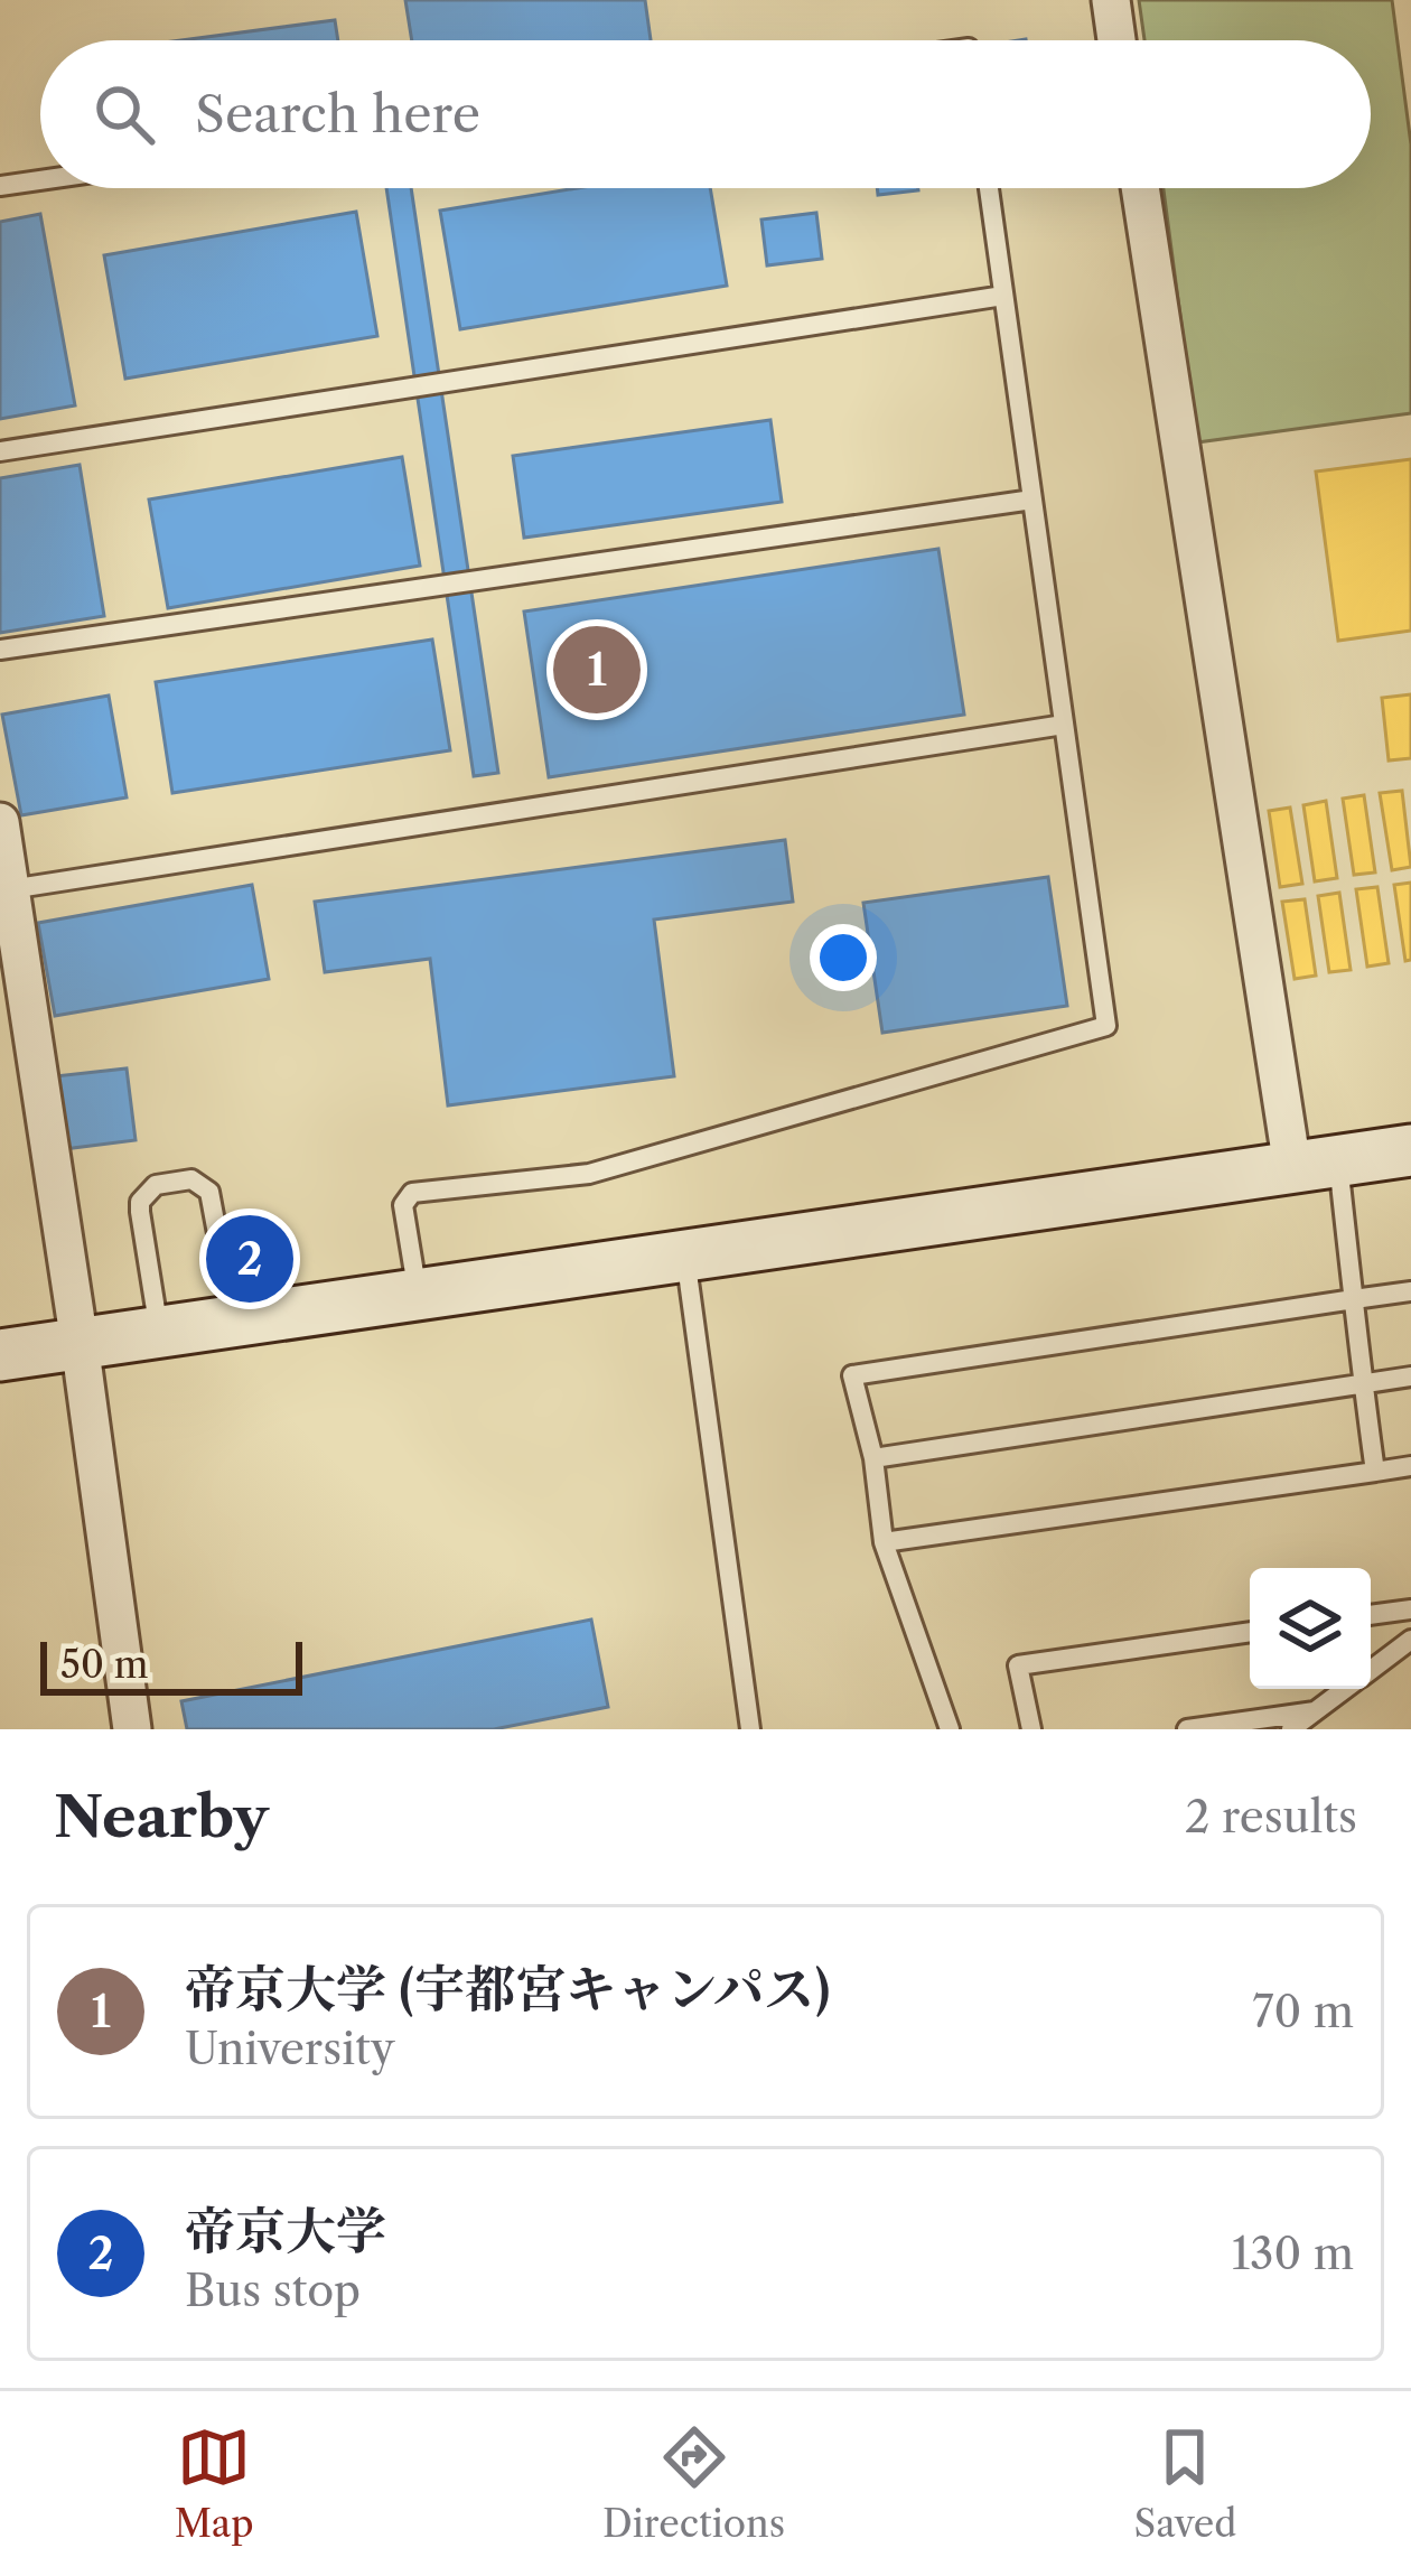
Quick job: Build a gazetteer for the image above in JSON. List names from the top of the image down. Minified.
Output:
{"scale_bar":"50 m","page":{"search":"Search here","pins":["1","2"],"scale":"50 m","heading":["Nearby","2 results"],"list":[{"mark":"1","name":"帝京大学 (宇都宮キャンパス)","note":"University","value":"70 m"},{"mark":"2","name":"帝京大学","note":"Bus stop","value":"130 m"}],"nav":["Map","Directions","Saved"]}}
